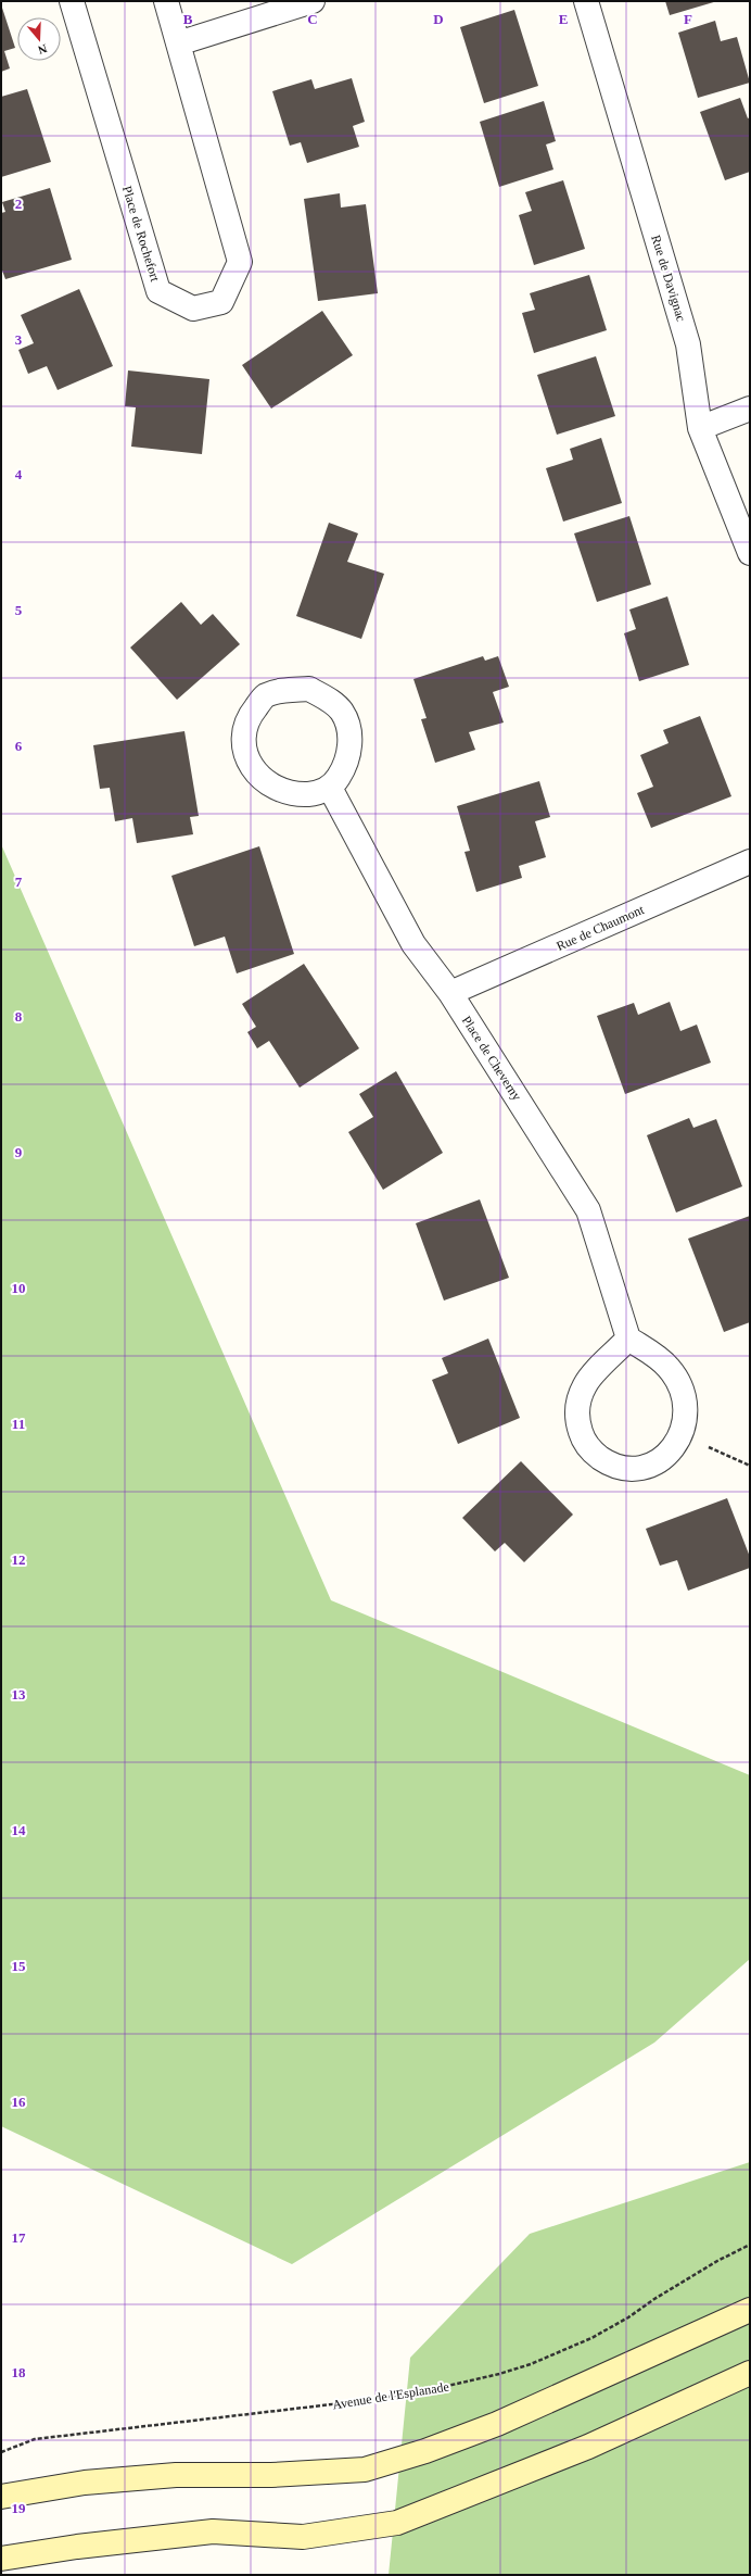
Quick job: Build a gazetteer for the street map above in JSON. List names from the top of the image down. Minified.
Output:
{"streets":{"street":["Place de Rochefort","Rue de Davignac","Rue de Chaumont","Place de Cheverny"],"path":["Avenue de l'Esplanade"]},"crossings":[["Rue de Chaumont","Place de Cheverny"]],"north":"bottom","grid":{"columns":["B","C","D","E","F"],"rows":["2","3","4","5","6","7","8","9","10","11","12","13","14","15","16","17","18","19"]}}
